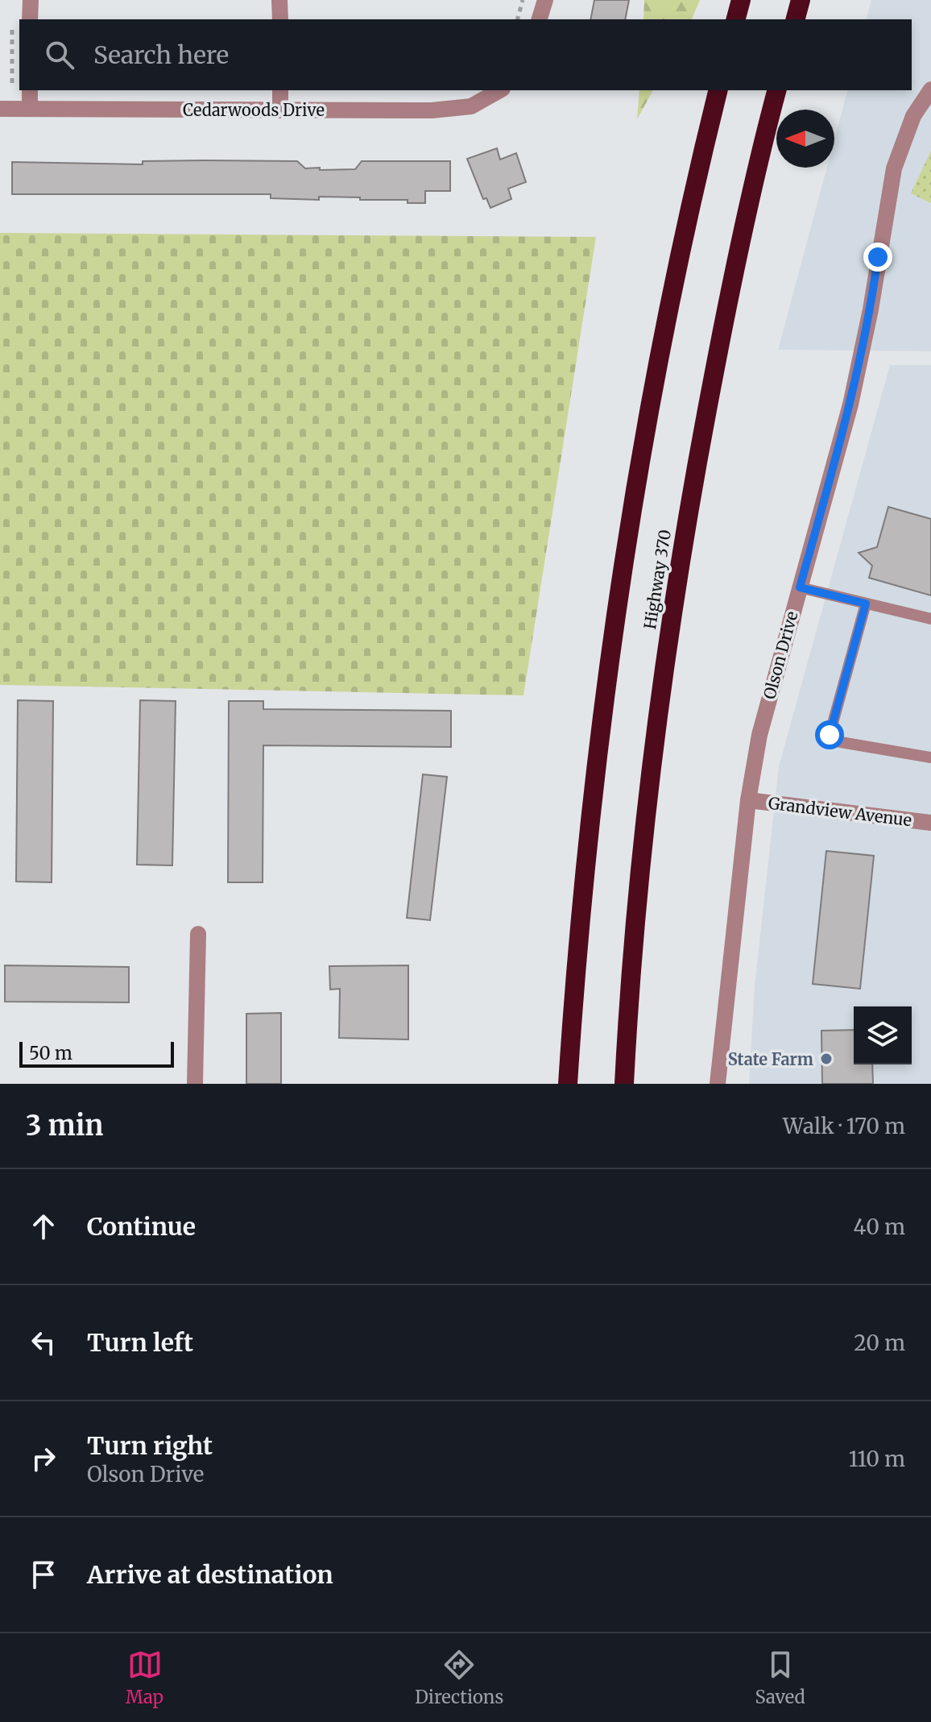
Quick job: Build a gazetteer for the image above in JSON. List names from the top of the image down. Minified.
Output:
{"streets":{"highway":["Highway 370"],"street":["Cedarwoods Drive","Olson Drive","Grandview Avenue"]},"crossings":[["Olson Drive","Grandview Avenue"]],"places":["State Farm"],"scale_bar":"50 m","north":"left","page":{"search":"Search here","scale":"50 m","heading":["3 min","Walk · 170 m"],"list":[["Continue","40 m"],["Turn left","20 m"],["Turn right","Olson Drive","110 m"],"Arrive at destination"],"nav":["Map","Directions","Saved"]}}
